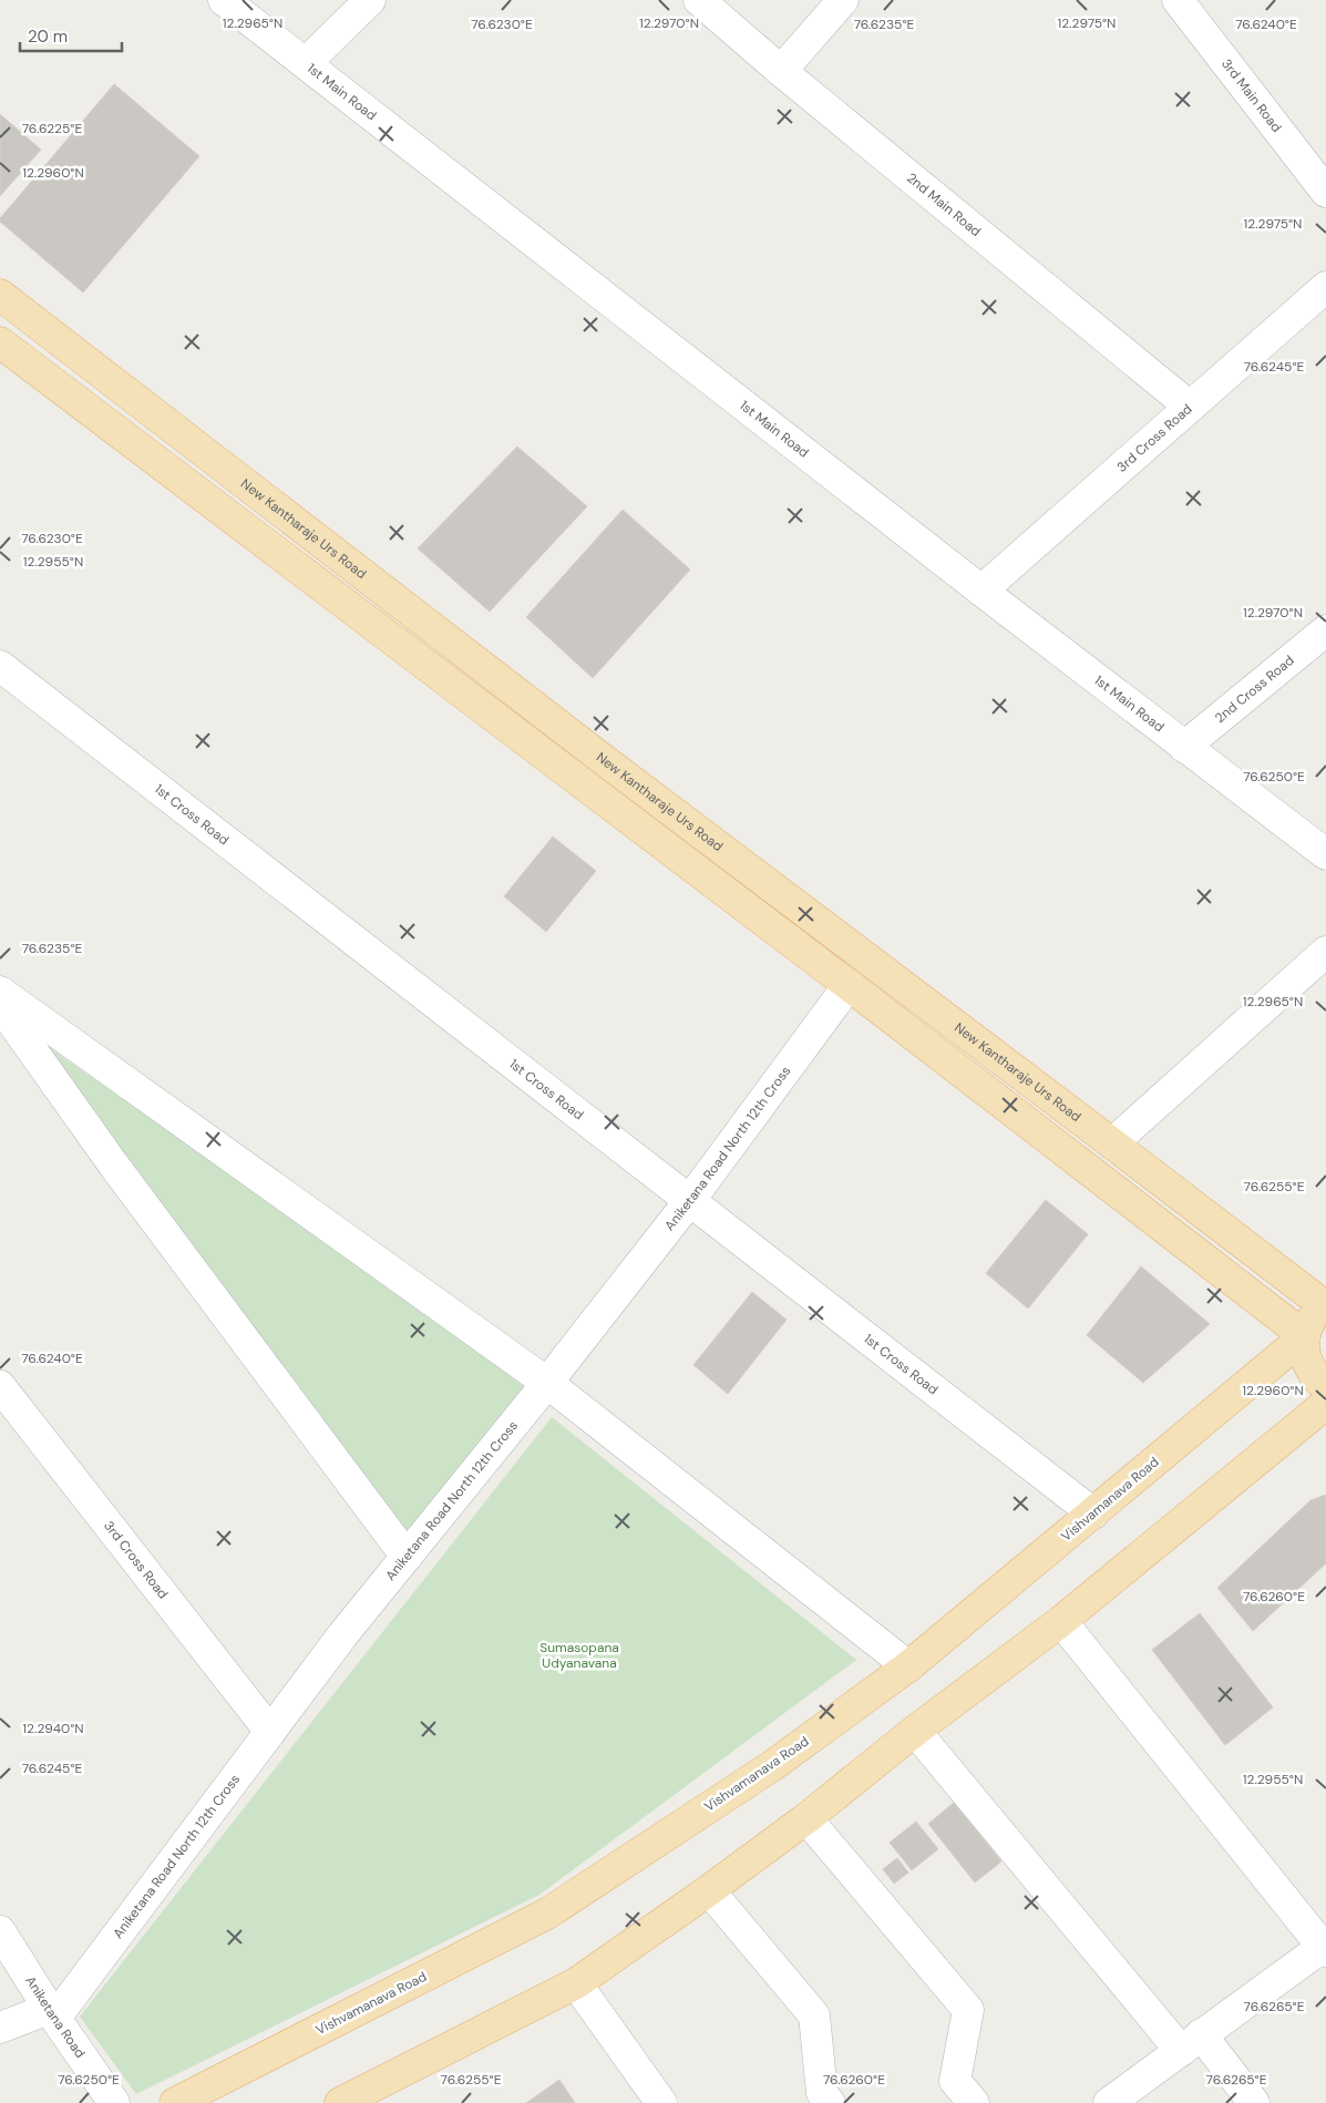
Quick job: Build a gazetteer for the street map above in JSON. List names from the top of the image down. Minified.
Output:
{"streets":{"main road":["New Kantharaje Urs Road","Vishvamanava Road"],"street":["1st Main Road","3rd Main Road","2nd Main Road","3rd Cross Road","2nd Cross Road","1st Cross Road","Aniketana Road North 12th Cross","Aniketana Road"]},"crossings":[["1st Main Road","3rd Cross Road"],["1st Main Road","2nd Cross Road"],["2nd Main Road","3rd Cross Road"],["3rd Cross Road","Aniketana Road North 12th Cross"],["1st Cross Road","Aniketana Road North 12th Cross"],["1st Cross Road","Vishvamanava Road"],["Aniketana Road North 12th Cross","Aniketana Road"]],"parks":["Sumasopana Udyanavana"],"scale_bar":"20 m","coordinates":["12.2965°N","12.2970°N","12.2975°N","76.6230°E","76.6235°E","76.6240°E","76.6225°E","12.2960°N","76.6245°E","12.2955°N","76.6250°E","76.6255°E","76.6260°E","12.2940°N","76.6265°E"]}
